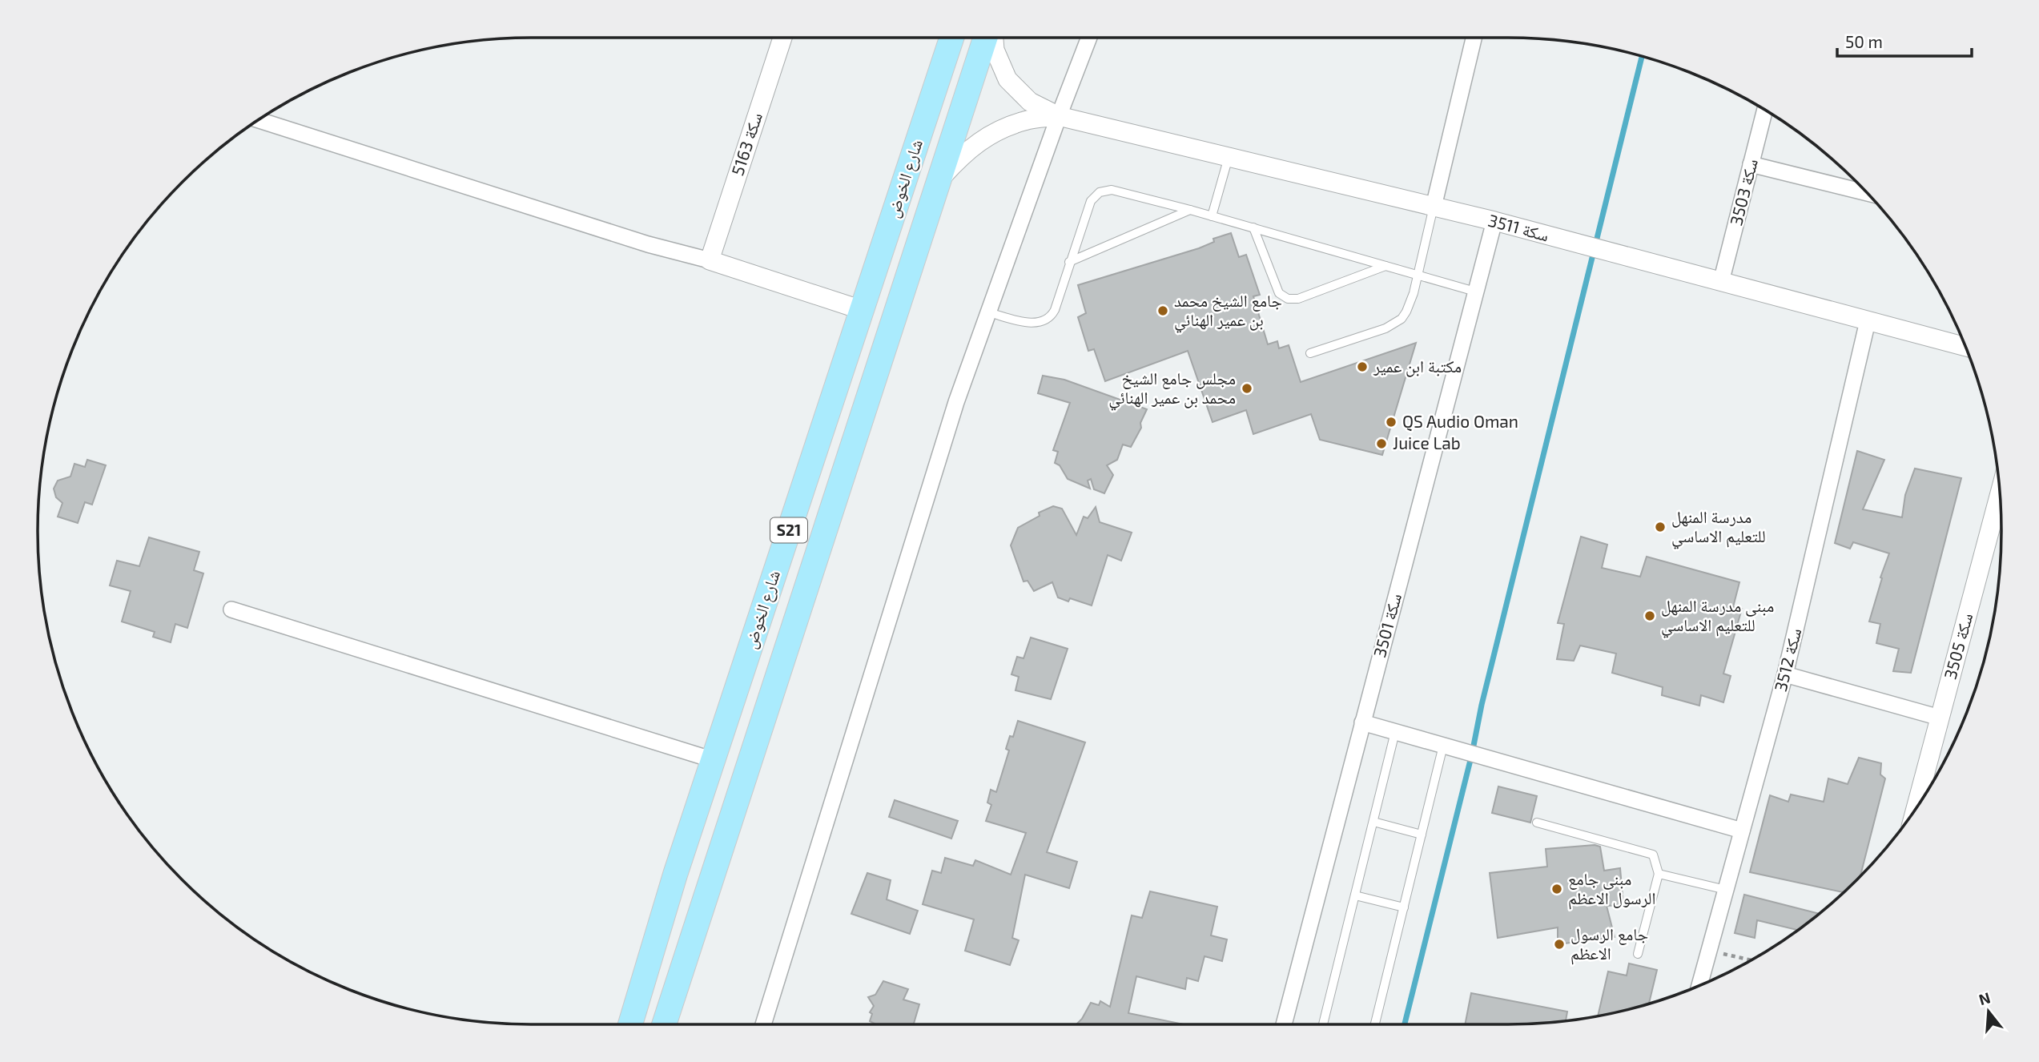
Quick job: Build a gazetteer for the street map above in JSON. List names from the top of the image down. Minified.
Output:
{"streets":{"main road":["شارع الخوض","S21"],"street":["سكة 5163","سكة 3503","سكة 3511","سكة 3501","سكة 3505","سكة 3512"]},"crossings":[["سكة 3503","سكة 3511"],["سكة 3511","سكة 3501"],["سكة 3511","سكة 3512"]],"places":["جامع الشيخ محمد بن عمير الهنائي","مكتبة ابن عمير","مجلس جامع الشيخ محمد بن عمير الهنائي","QS Audio Oman","Juice Lab","مدرسة المنهل للتعليم الاساسي","مبنى مدرسة المنهل للتعليم الاساسي","مبنى جامع الرسول الاعظم","جامع الرسول الاعظم"],"scale_bar":"50 m","north":"top"}
